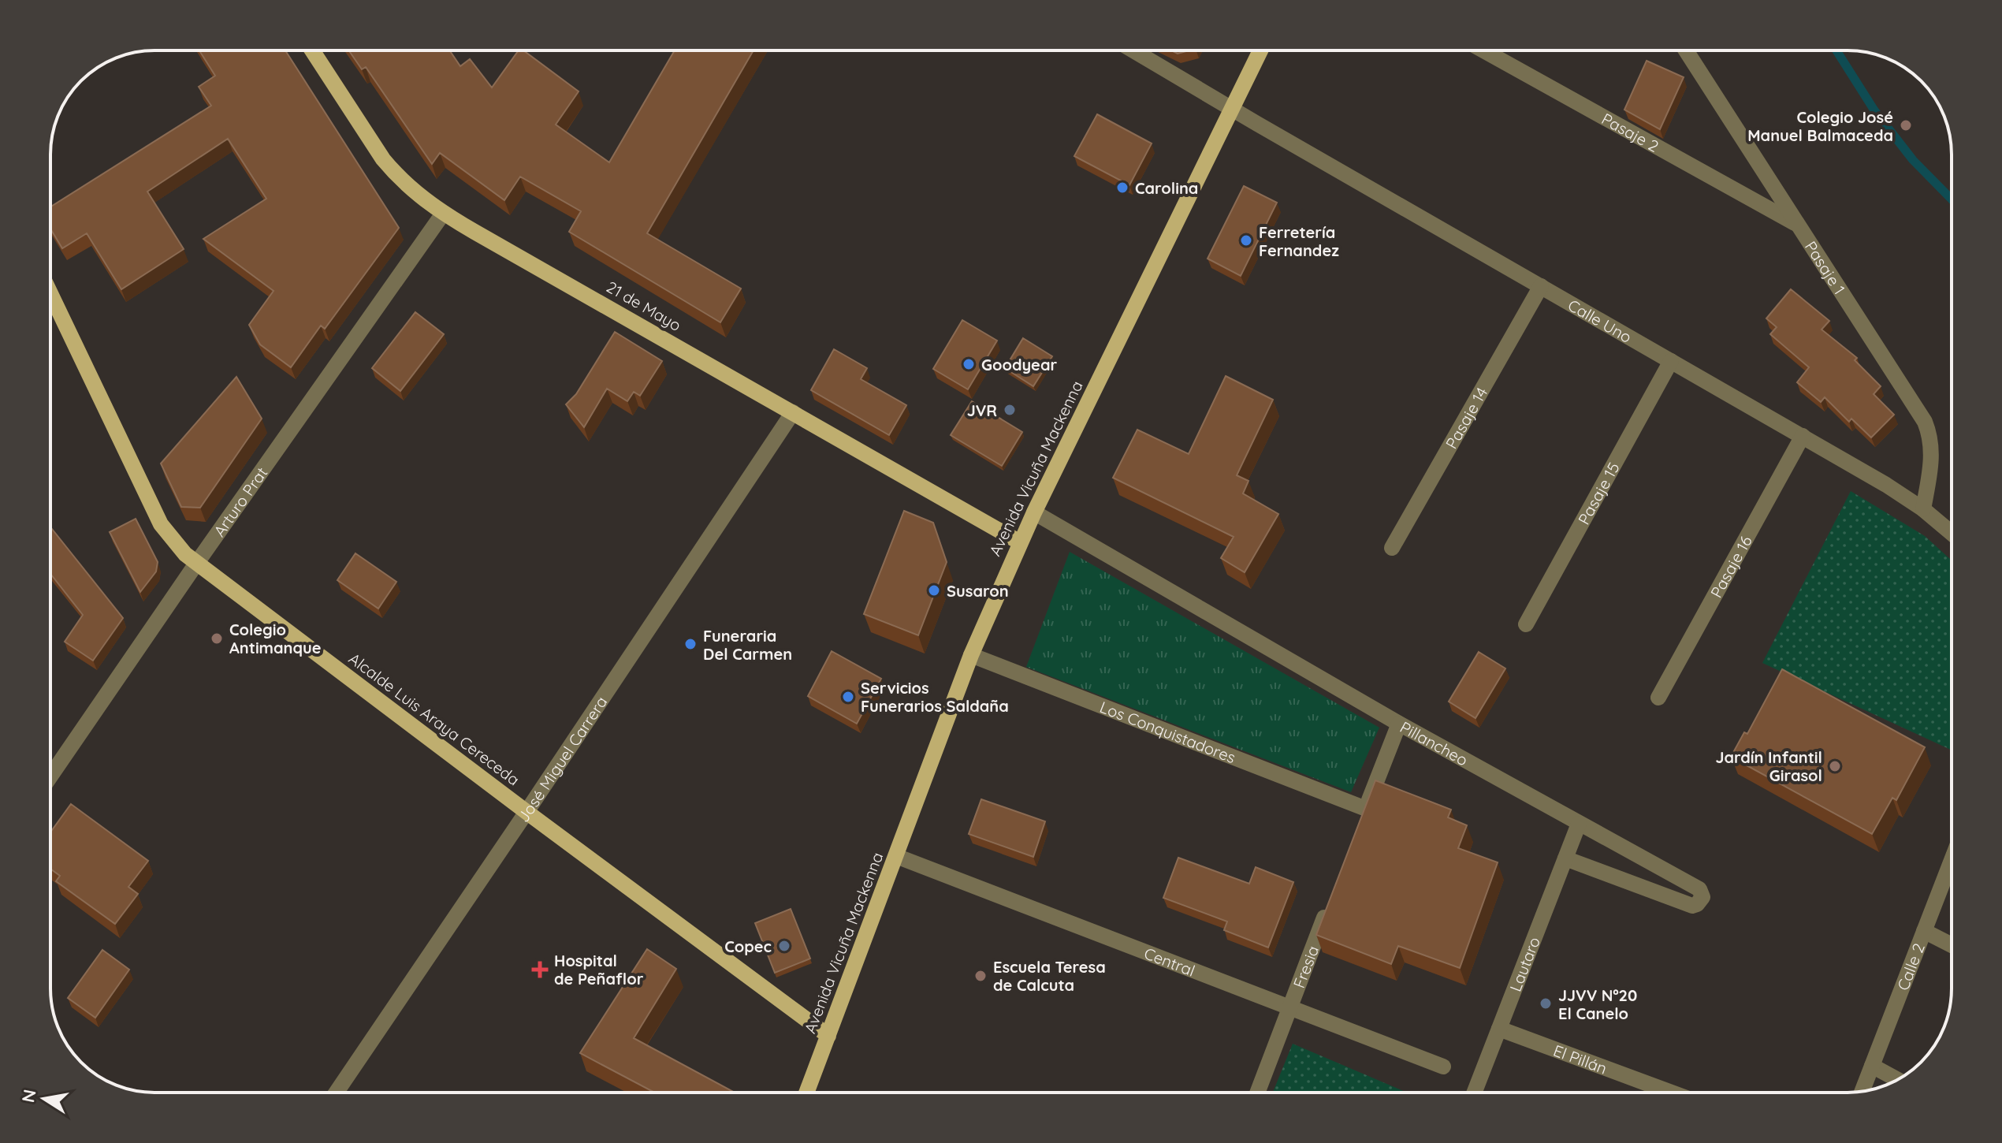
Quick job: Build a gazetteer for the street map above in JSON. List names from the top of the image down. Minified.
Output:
{"streets":{"main road":["21 de Mayo","Avenida Vicuña Mackenna","Alcalde Luis Araya Cereceda"],"street":["Pasaje 2","Pasaje 1","Calle Uno","Pasaje 14","Pasaje 15","Arturo Prat","Pasaje 16","Los Conquistadores","Pillancheo","José Miguel Carrera","Central","Lautaro","Fresia","Calle 2","El Pillán"]},"crossings":[["Pasaje 2","Pasaje 1"],["Pasaje 1","Calle Uno"],["21 de Mayo","Avenida Vicuña Mackenna"],["21 de Mayo","Arturo Prat"],["21 de Mayo","José Miguel Carrera"],["Calle Uno","Pasaje 14"],["Calle Uno","Avenida Vicuña Mackenna"],["Calle Uno","Pasaje 15"],["Calle Uno","Pasaje 16"],["Avenida Vicuña Mackenna","Alcalde Luis Araya Cereceda"],["Avenida Vicuña Mackenna","Los Conquistadores"],["Avenida Vicuña Mackenna","Pillancheo"],["Avenida Vicuña Mackenna","Central"],["Arturo Prat","Alcalde Luis Araya Cereceda"],["Alcalde Luis Araya Cereceda","José Miguel Carrera"],["Los Conquistadores","Pillancheo"],["Pillancheo","Lautaro"],["Central","Fresia"],["Lautaro","El Pillán"]],"places":{"other":["Colegio José Manuel Balmaceda","Carolina","Ferretería Fernandez","Goodyear","JVR","Susaron","Colegio Antimanque","Funeraria Del Carmen","Servicios Funerarios Saldaña","Jardín Infantil Girasol","Copec","Escuela Teresa de Calcuta","JJVV Nº20 El Canelo"],"health":["Hospital de Peñaflor"]},"north":"left"}
